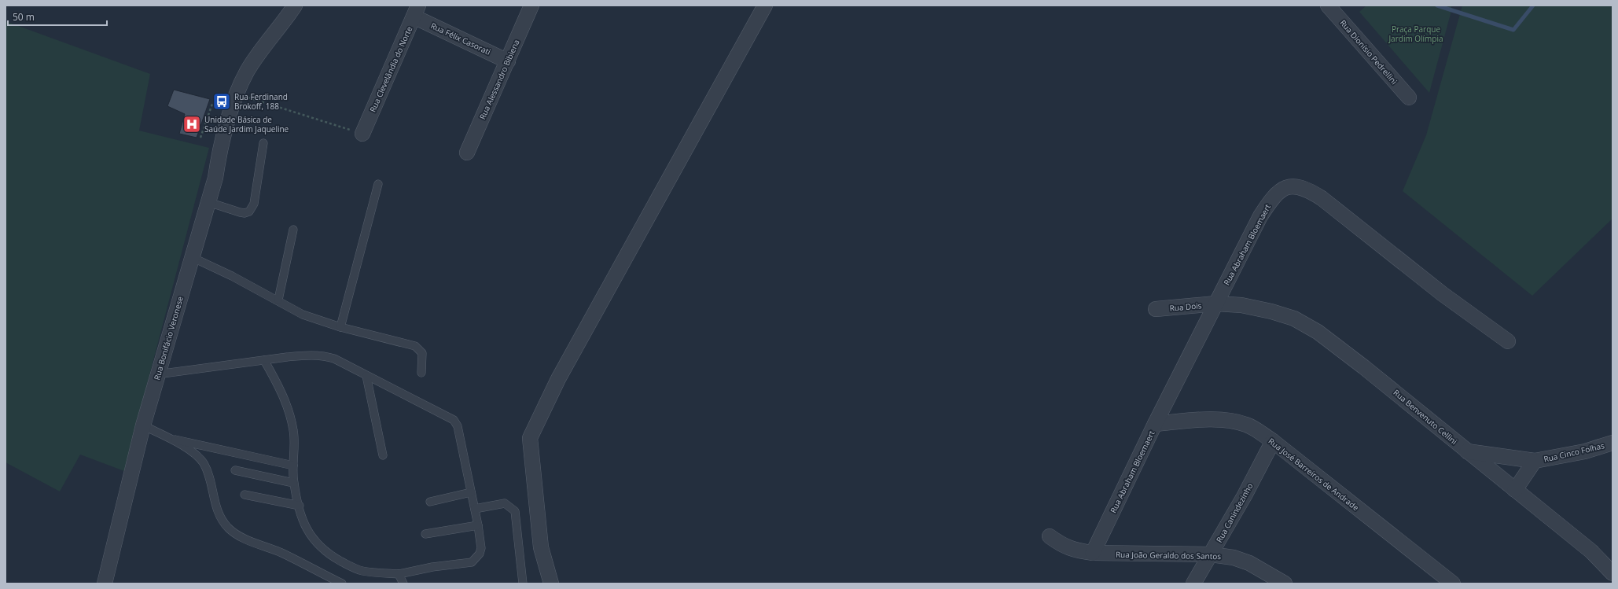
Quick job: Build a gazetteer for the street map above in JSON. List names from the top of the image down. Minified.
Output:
{"streets":{"street":["Rua Félix Casorati","Rua Dionísio Pedrellini","Rua Clevelândia do Norte","Rua Alessandro Bibiena","Rua Abraham Bloemaert","Rua Dois","Rua Bonifácio Veronese","Rua Benvenuto Cellini","Rua Cinco Folhas","Rua José Barreiros de Andrade","Rua Canindezinho","Rua João Geraldo dos Santos"]},"crossings":[["Rua Félix Casorati","Rua Clevelândia do Norte"],["Rua Félix Casorati","Rua Alessandro Bibiena"],["Rua Abraham Bloemaert","Rua Dois"],["Rua Abraham Bloemaert","Rua Benvenuto Cellini"],["Rua Abraham Bloemaert","Rua José Barreiros de Andrade"],["Rua Abraham Bloemaert","Rua João Geraldo dos Santos"],["Rua Dois","Rua Benvenuto Cellini"],["Rua Benvenuto Cellini","Rua Cinco Folhas"],["Rua José Barreiros de Andrade","Rua Canindezinho"],["Rua Canindezinho","Rua João Geraldo dos Santos"]],"parks":["Praça Parque Jardim Olímpia"],"places":{"bus stop":["Rua Ferdinand Brokoff, 188"],"hospital":["Unidade Básica de Saúde Jardim Jaqueline"]},"scale_bar":"50 m"}
